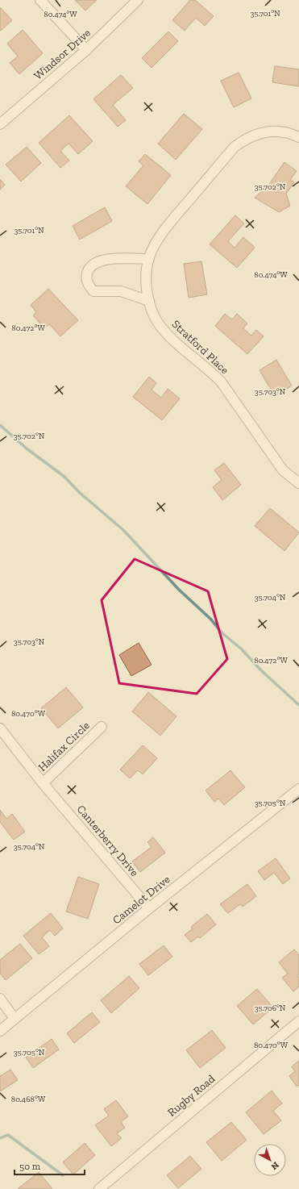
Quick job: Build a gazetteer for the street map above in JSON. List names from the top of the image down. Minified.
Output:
{"streets":{"street":["Windsor Drive","Stratford Place","Halifax Circle","Canterberry Drive","Camelot Drive","Rugby Road"]},"crossings":[["Halifax Circle","Canterberry Drive"],["Canterberry Drive","Camelot Drive"]],"scale_bar":"50 m","north":"bottom right","coordinates":["35.701°N","80.474°W","35.702°N","80.472°W","35.703°N","35.704°N","80.470°W","35.705°N","35.706°N","80.468°W"]}
